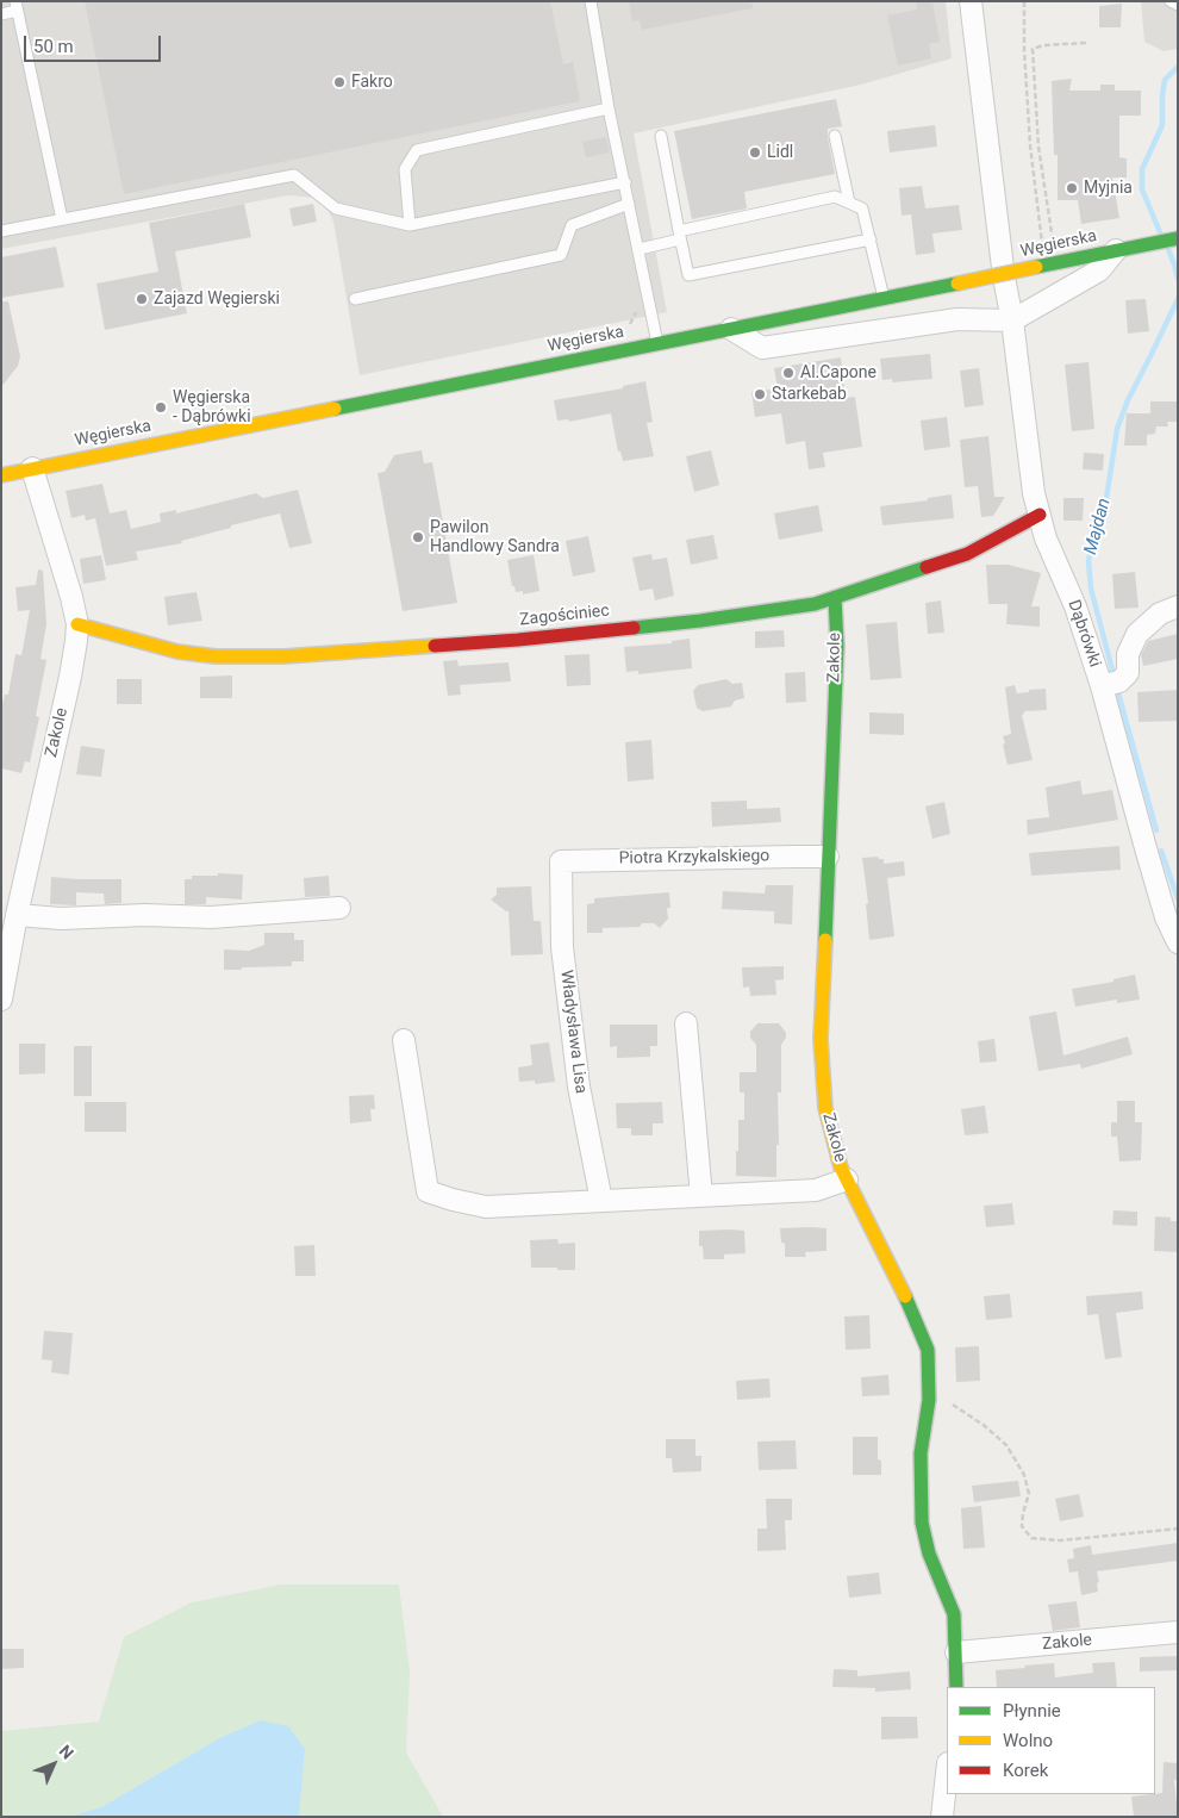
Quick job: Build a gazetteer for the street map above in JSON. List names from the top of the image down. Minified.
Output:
{"streets":{"street":["Węgierska","Zagościniec","Dąbrówki","Zakole","Piotra Krzykalskiego","Władysława Lisa"]},"crossings":[["Węgierska","Zakole"],["Zagościniec","Dąbrówki"],["Zagościniec","Zakole"],["Zakole","Piotra Krzykalskiego"],["Piotra Krzykalskiego","Władysława Lisa"]],"water":["Majdan"],"places":["Fakro","Lidl","Myjnia","Zajazd Węgierski","Al.Capone","Starkebab","Węgierska - Dąbrówki","Pawilon Handlowy Sandra"],"legend":["Płynnie","Wolno","Korek"],"scale_bar":"50 m","north":"top right"}
